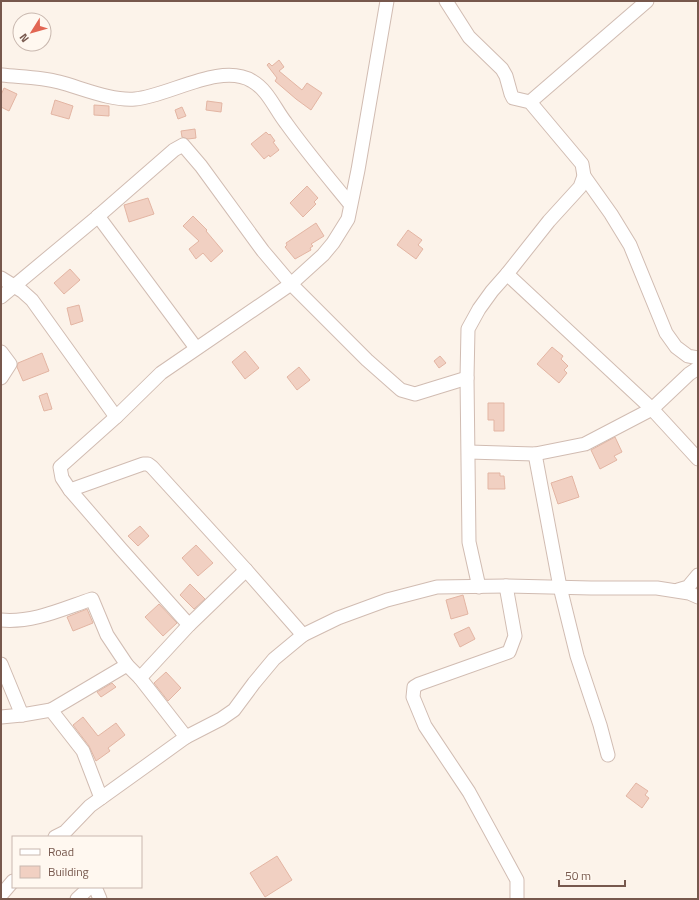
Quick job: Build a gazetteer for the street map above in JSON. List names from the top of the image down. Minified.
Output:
{"legend":["Road","Building"],"scale_bar":"50 m","north":"bottom left"}
